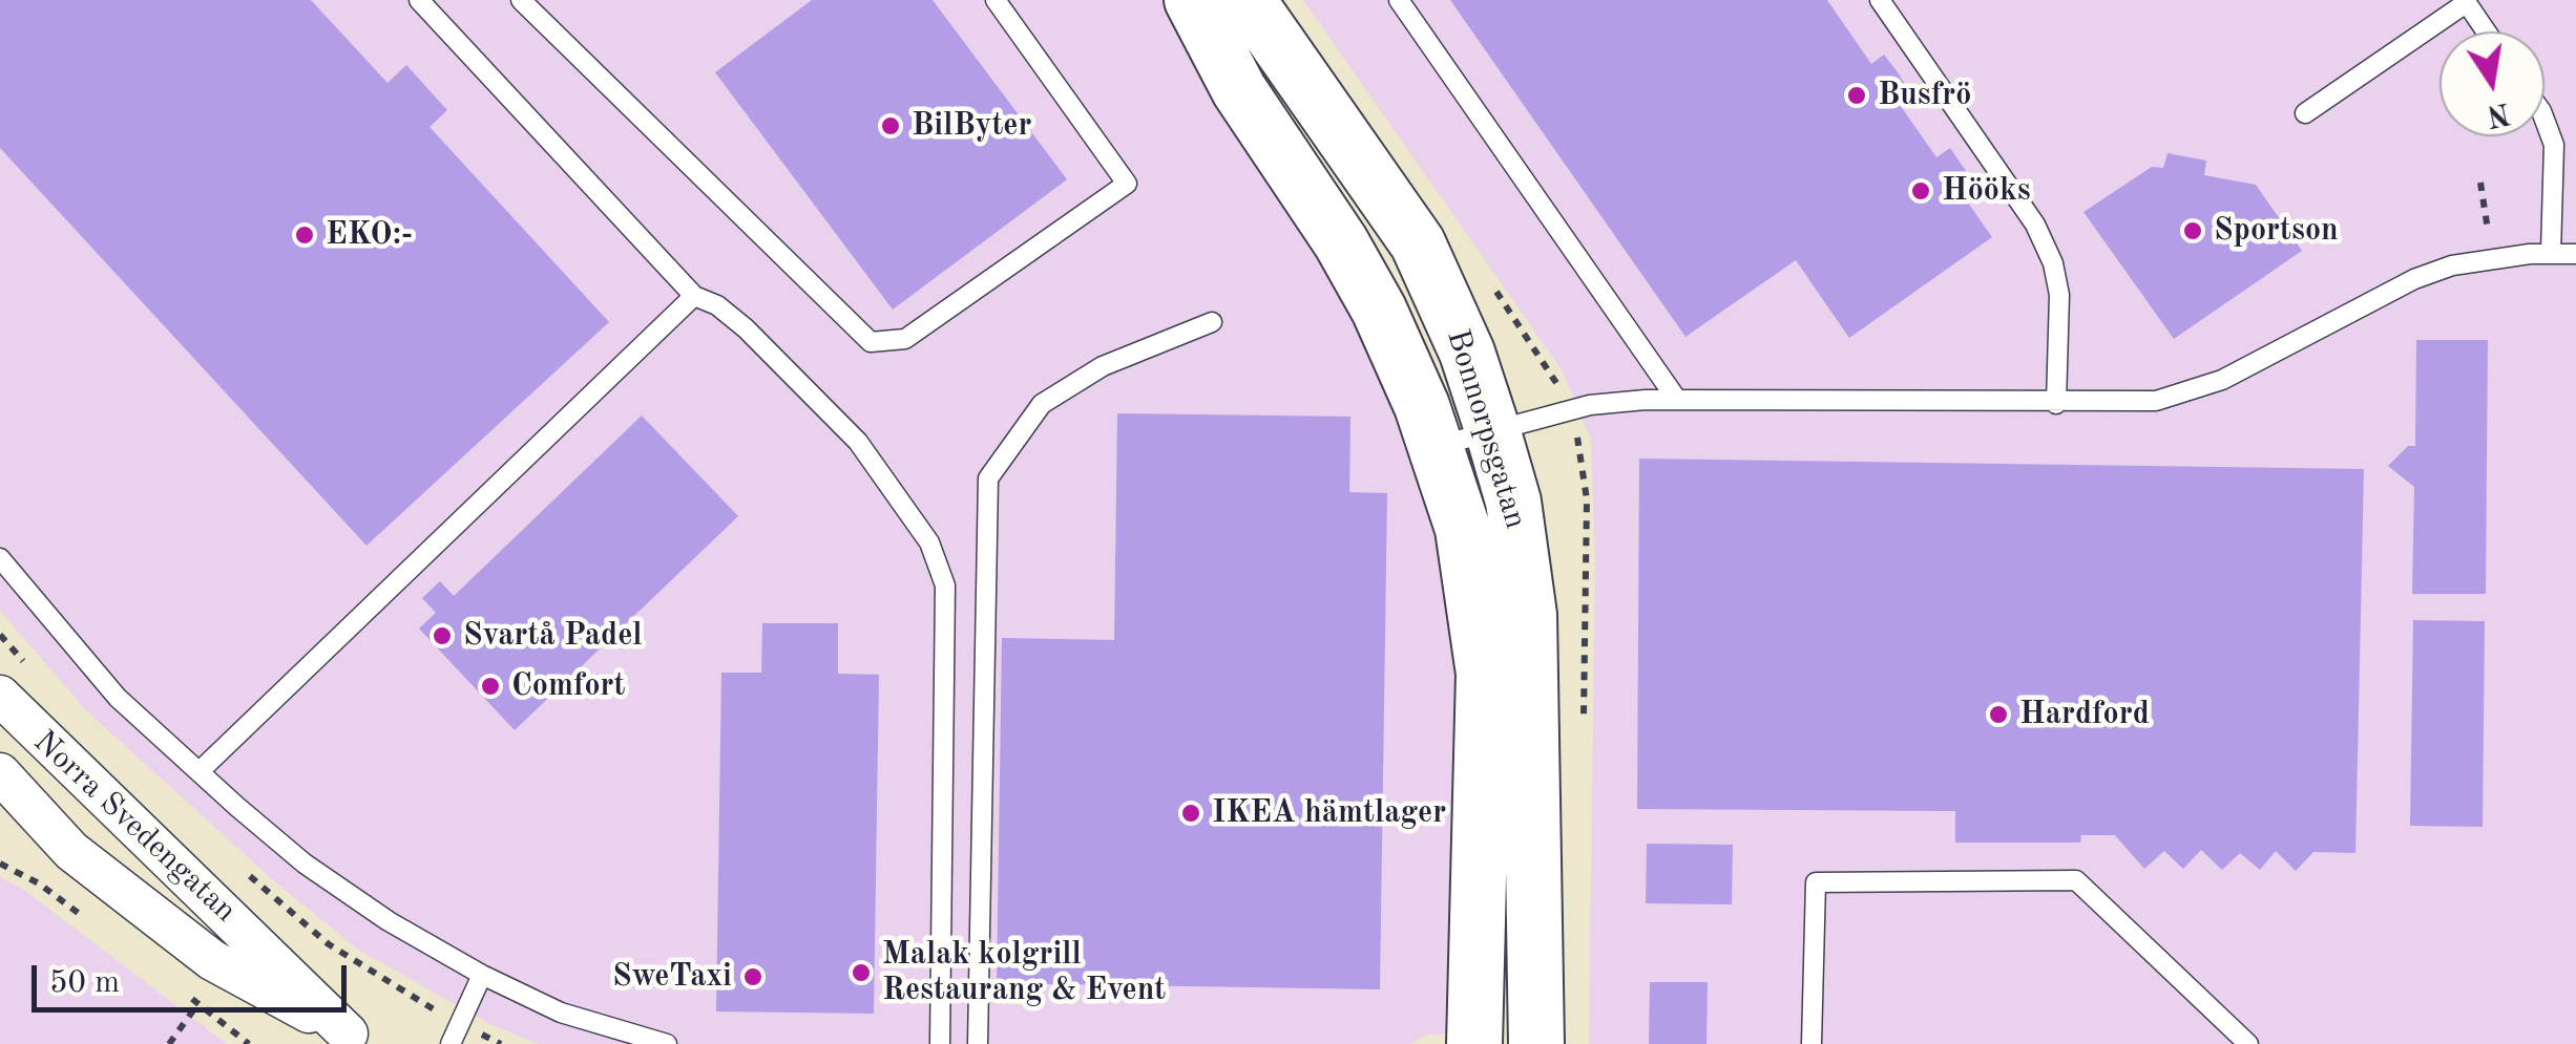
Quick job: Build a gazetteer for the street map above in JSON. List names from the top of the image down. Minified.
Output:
{"streets":{"street":["Bonnorpsgatan","Norra Svedengatan"]},"places":["Busfrö","BilByter","Hööks","Sportson","EKO:-","Svartå Padel","Comfort","Hardford","IKEA hämtlager","Malak kolgrill Restaurang & Event","SweTaxi"],"scale_bar":"50 m","north":"bottom"}
